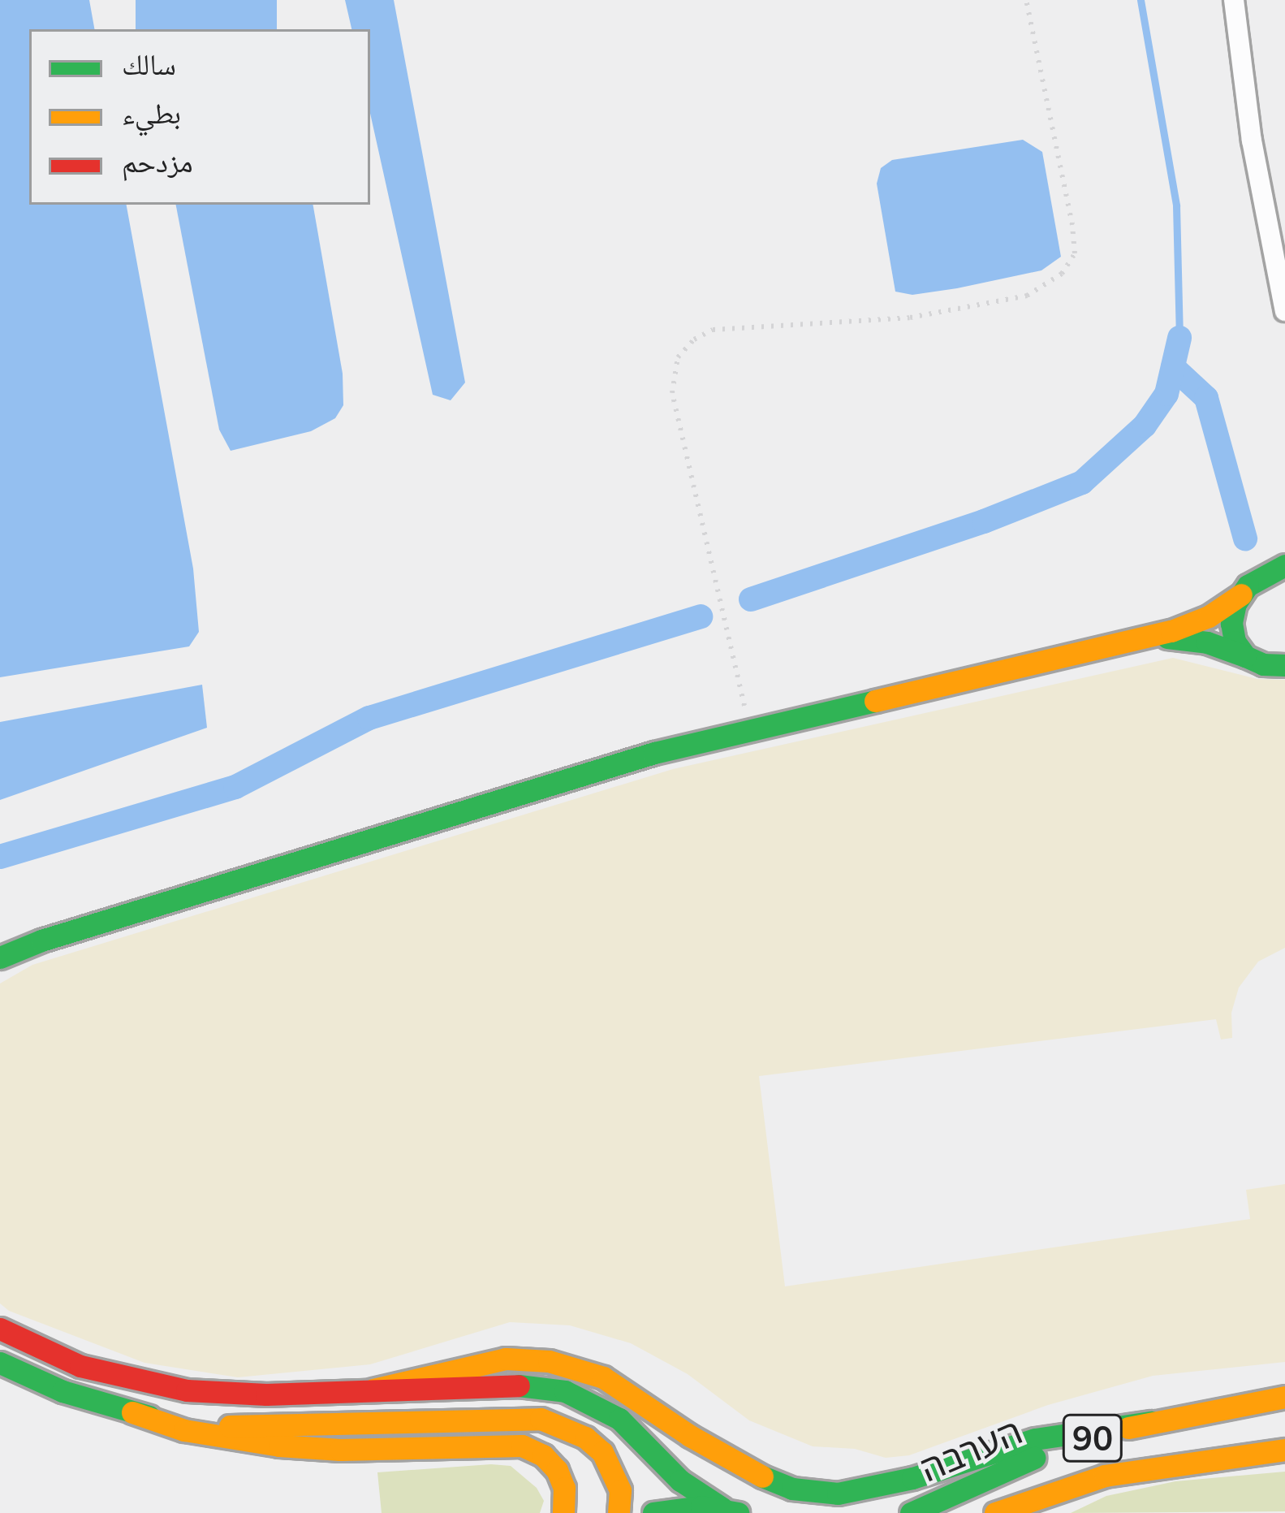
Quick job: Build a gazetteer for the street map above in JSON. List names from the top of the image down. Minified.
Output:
{"streets":{"main road":["90","הערבה"]},"legend":["سالك","بطيء","مزدحم"]}
